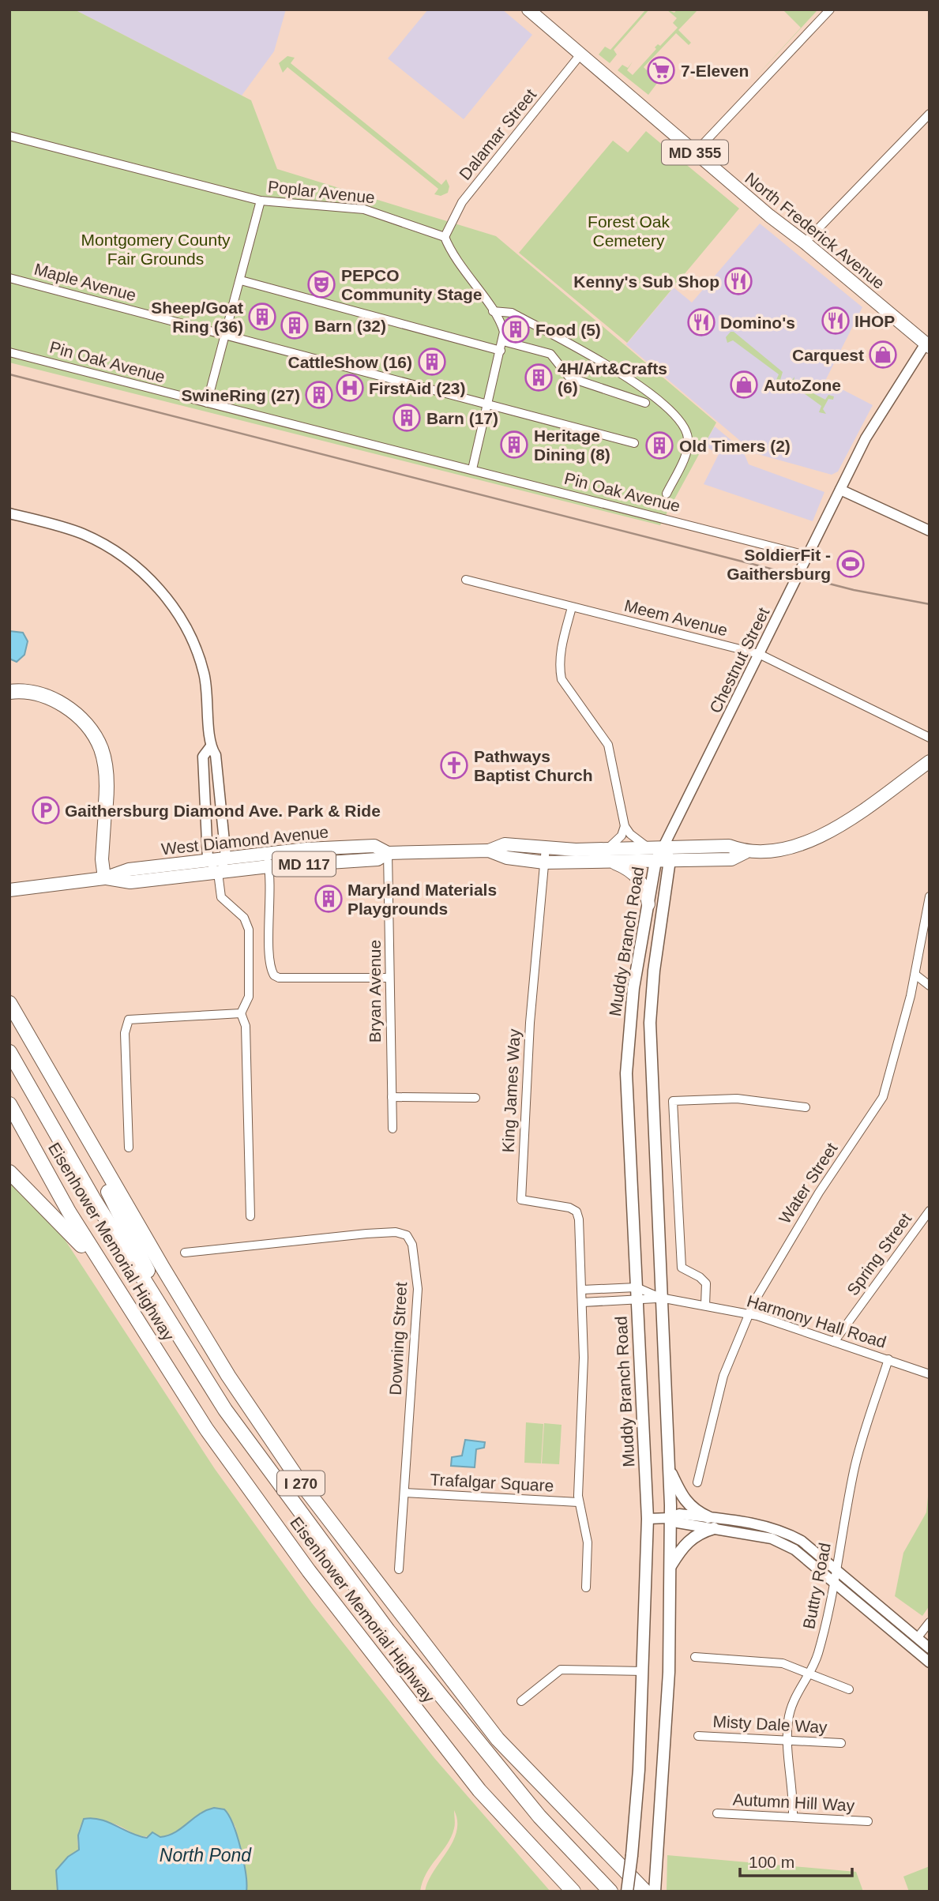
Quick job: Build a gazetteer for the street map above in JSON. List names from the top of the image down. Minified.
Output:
{"streets":{"highway":["Eisenhower Memorial Highway","I 270"],"main road":["MD 355","North Frederick Avenue","West Diamond Avenue","MD 117","Muddy Branch Road"],"street":["Dalamar Street","Poplar Avenue","Maple Avenue","Pin Oak Avenue","Meem Avenue","Chestnut Street","Bryan Avenue","King James Way","Water Street","Spring Street","Harmony Hall Road","Downing Street","Trafalgar Square","Buttry Road","Misty Dale Way","Autumn Hill Way"]},"crossings":[["Dalamar Street","Poplar Avenue"],["Dalamar Street","North Frederick Avenue"],["North Frederick Avenue","Chestnut Street"],["Pin Oak Avenue","Chestnut Street"],["Meem Avenue","Chestnut Street"],["Chestnut Street","West Diamond Avenue"],["Chestnut Street","Muddy Branch Road"],["West Diamond Avenue","Muddy Branch Road"],["West Diamond Avenue","Bryan Avenue"],["West Diamond Avenue","King James Way"],["Muddy Branch Road","Harmony Hall Road"],["King James Way","Trafalgar Square"],["Water Street","Harmony Hall Road"],["Spring Street","Harmony Hall Road"],["Harmony Hall Road","Buttry Road"],["Downing Street","Trafalgar Square"],["Buttry Road","Misty Dale Way"],["Buttry Road","Autumn Hill Way"]],"water":["North Pond"],"parks":["Forest Oak Cemetery","Montgomery County Fair Grounds"],"places":{"supermarket":["7-Eleven"],"restaurant":["Kenny's Sub Shop","IHOP","Domino's"],"theatre":["PEPCO Community Stage"],"building":["Sheep/Goat Ring (36)","Barn (32)","Food (5)","CattleShow (16)","4H/Art&Crafts (6)","SwineRing (27)","Barn (17)","Heritage Dining (8)","Old Timers (2)","Maryland Materials Playgrounds"],"shop":["Carquest","AutoZone"],"hospital":["FirstAid (23)"],"sports":["SoldierFit - Gaithersburg"],"church":["Pathways Baptist Church"],"parking":["Gaithersburg Diamond Ave. Park & Ride"]},"scale_bar":"100 m"}
